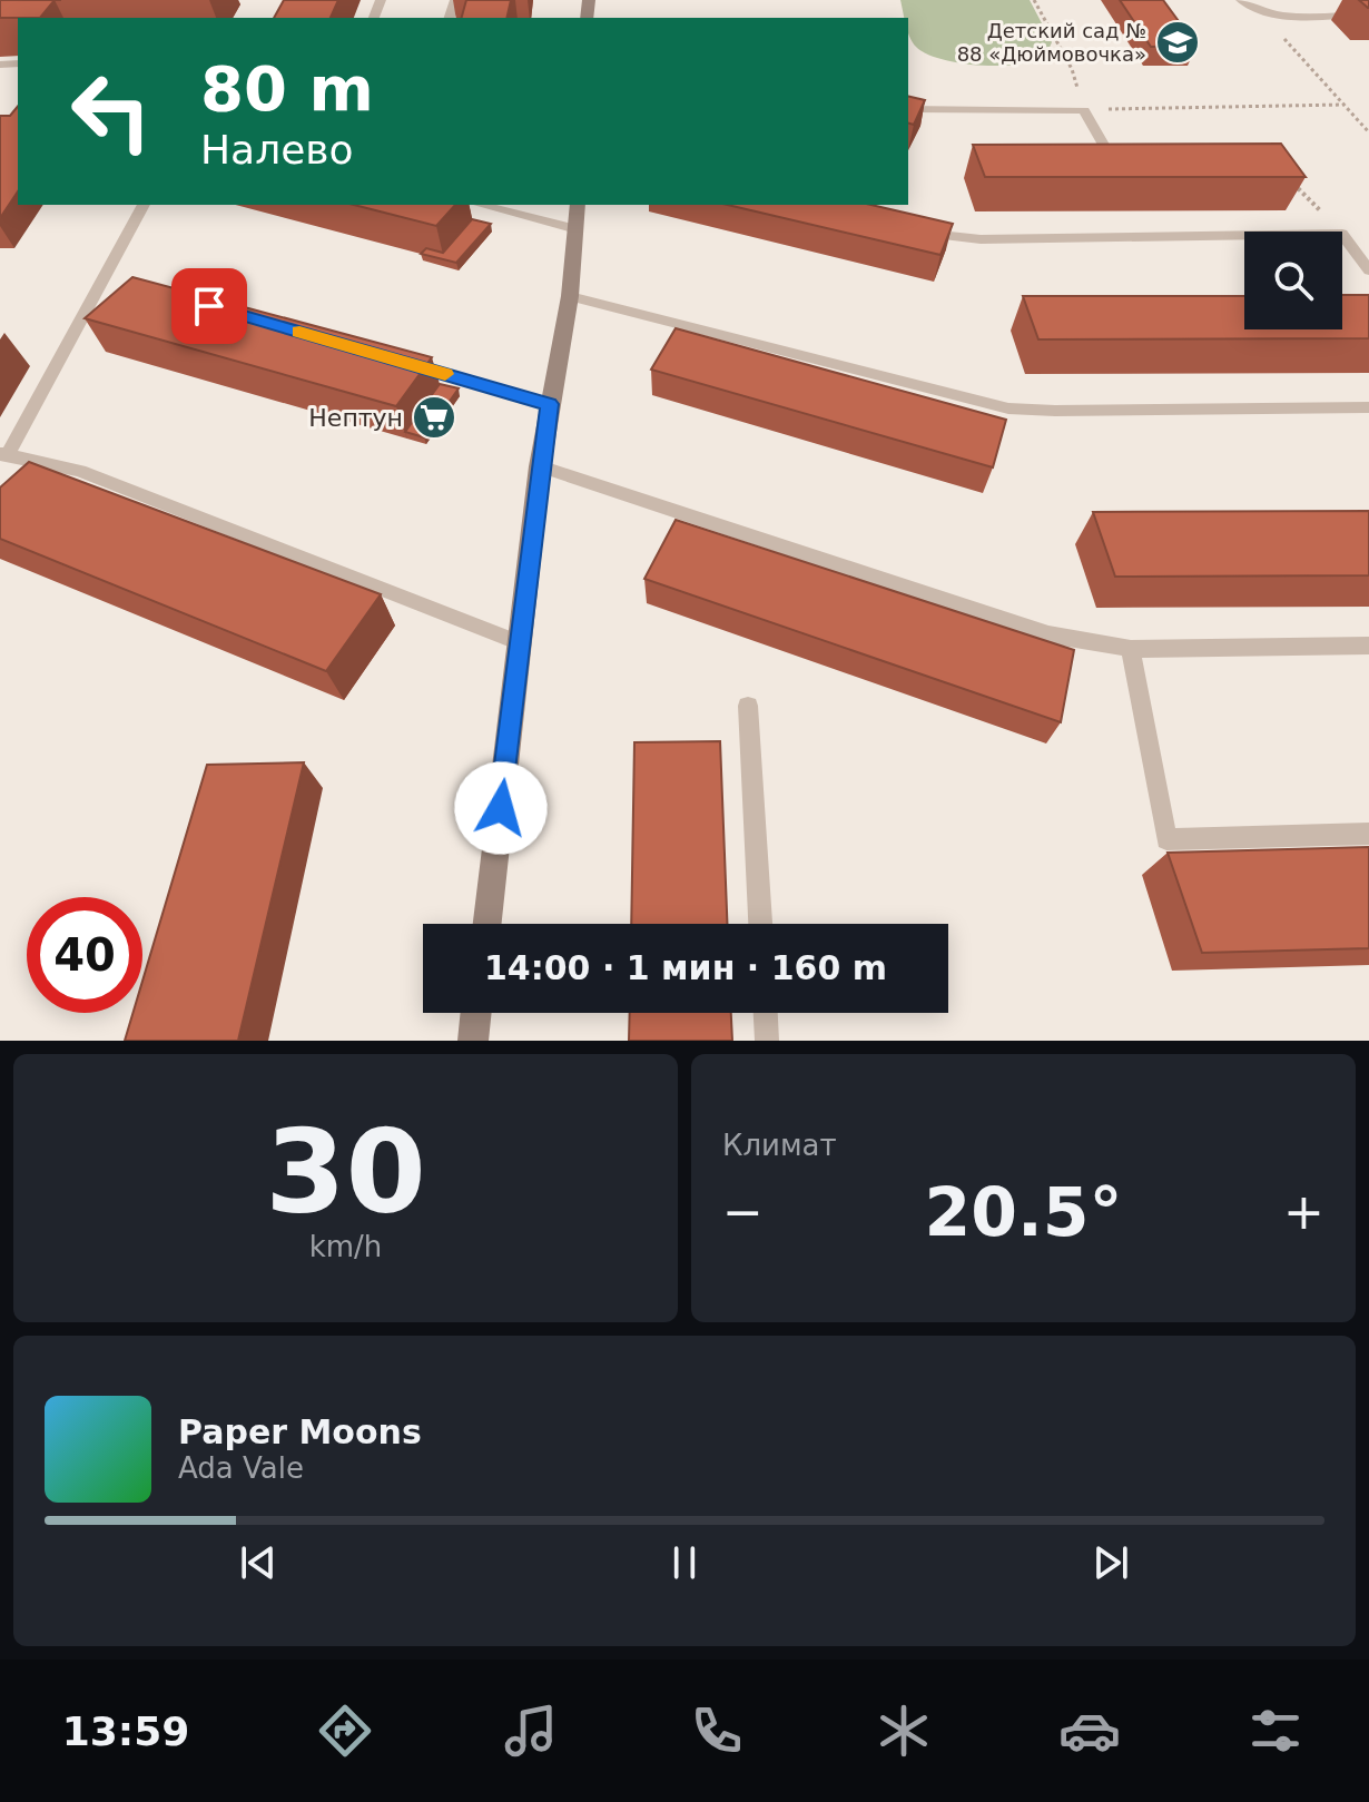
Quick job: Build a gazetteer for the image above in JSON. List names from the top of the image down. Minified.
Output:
{"places":{"school or university":["Детский сад № 88 «Дюймовочка»"],"supermarket":["Нептун"]},"page":{"turn":["80 m","Налево"],"limit":"40","trip":"14:00 · 1 мин · 160 m","tile":[["30","km/h"],"Климат"],"heat":["−","20.5°","+"],"song":["Paper Moons","Ada Vale"],"tabs":"13:59"}}
